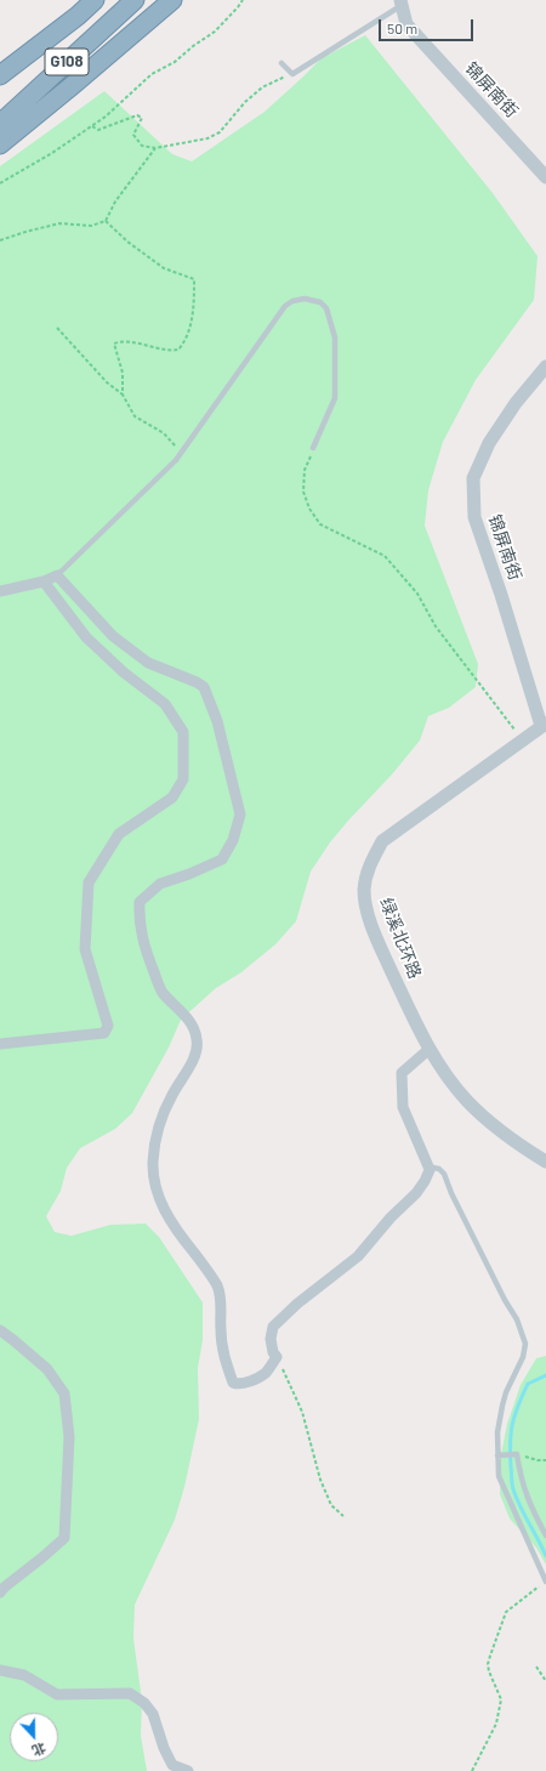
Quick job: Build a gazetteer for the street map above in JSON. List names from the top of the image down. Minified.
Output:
{"streets":{"highway":["G108"],"street":["锦屏南街","绿溪北环路"]},"crossings":[["锦屏南街","绿溪北环路"]],"scale_bar":"50 m","north":"bottom"}
